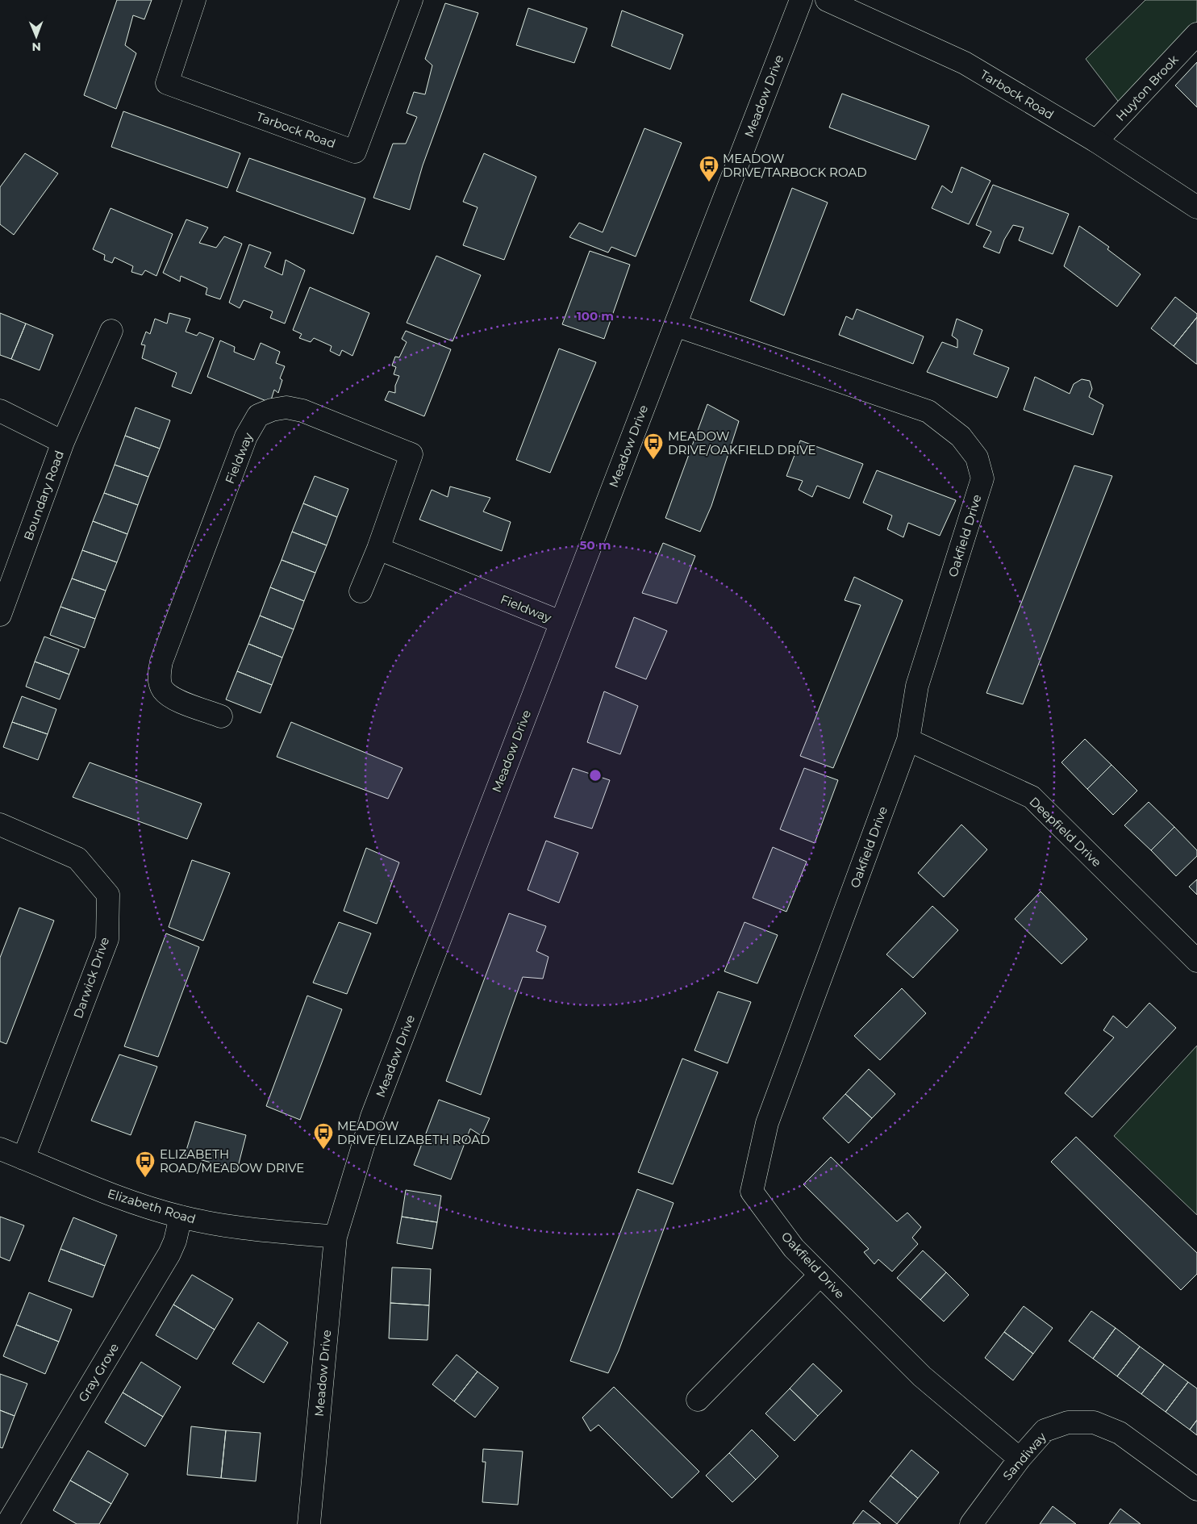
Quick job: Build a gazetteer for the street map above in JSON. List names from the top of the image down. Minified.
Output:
{"streets":{"street":["Huyton Brook","Tarbock Road","Meadow Drive","Fieldway","Boundary Road","Oakfield Drive","Deepfield Drive","Darwick Drive","Elizabeth Road","Gray Grove","Sandiway"]},"crossings":[["Huyton Brook","Tarbock Road"],["Meadow Drive","Fieldway"],["Meadow Drive","Oakfield Drive"],["Meadow Drive","Elizabeth Road"],["Oakfield Drive","Deepfield Drive"],["Oakfield Drive","Sandiway"],["Darwick Drive","Elizabeth Road"],["Elizabeth Road","Gray Grove"]],"places":{"bus stop":["MEADOW DRIVE/TARBOCK ROAD","MEADOW DRIVE/OAKFIELD DRIVE","MEADOW DRIVE/ELIZABETH ROAD","ELIZABETH ROAD/MEADOW DRIVE"]},"north":"bottom","rings":["100 m","50 m"]}
